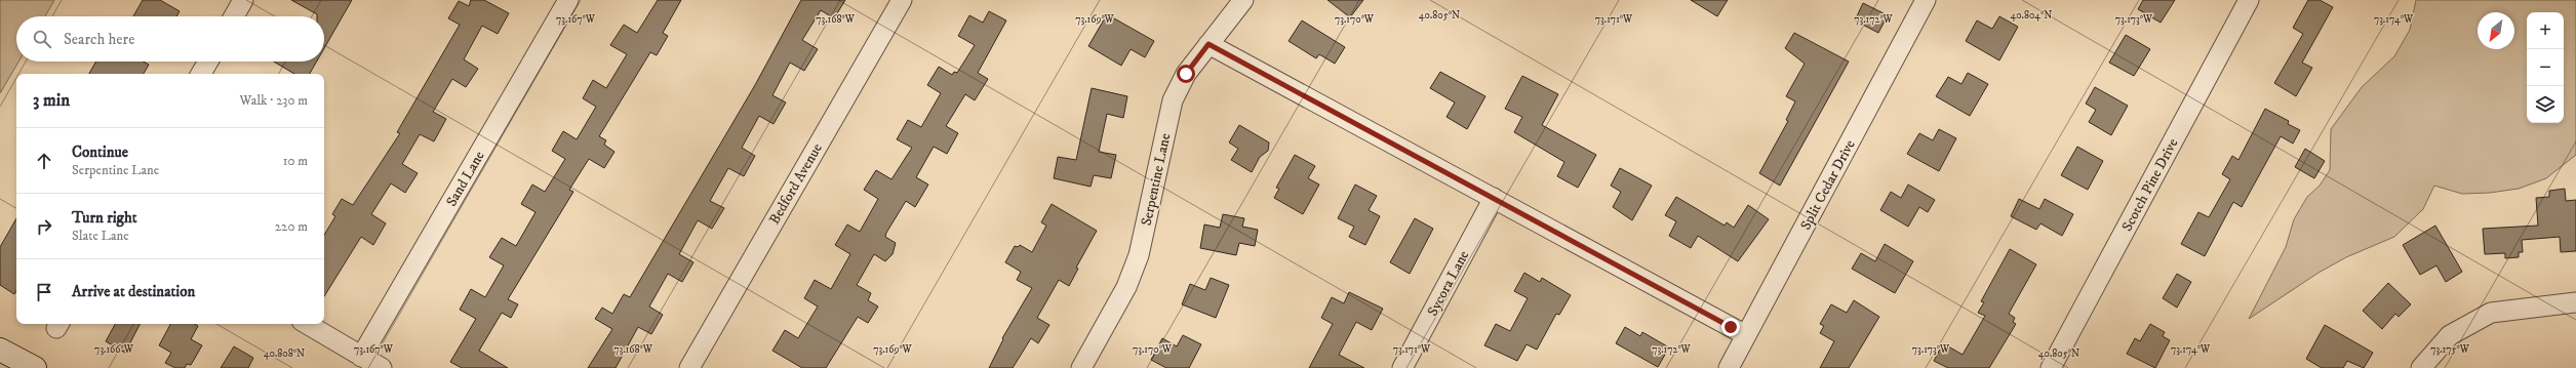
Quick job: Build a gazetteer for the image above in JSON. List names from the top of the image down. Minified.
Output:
{"streets":{"street":["Sand Lane","Serpentine Lane","Bedford Avenue","Split Cedar Drive","Scotch Pine Drive","Sycora Lane"]},"north":"bottom left","page":{"map_buttons":["+","−"],"search":"Search here","heading":["3 min","Walk · 230 m"],"list":[["Continue","Serpentine Lane","10 m"],["Turn right","Slate Lane","220 m"],"Arrive at destination"]},"coordinates":["40.805°N","40.804°N","73.167°W","73.168°W","73.169°W","73.170°W","73.172°W","73.173°W","73.171°W","73.174°W","73.166°W","73.175°W","40.808°N"]}
